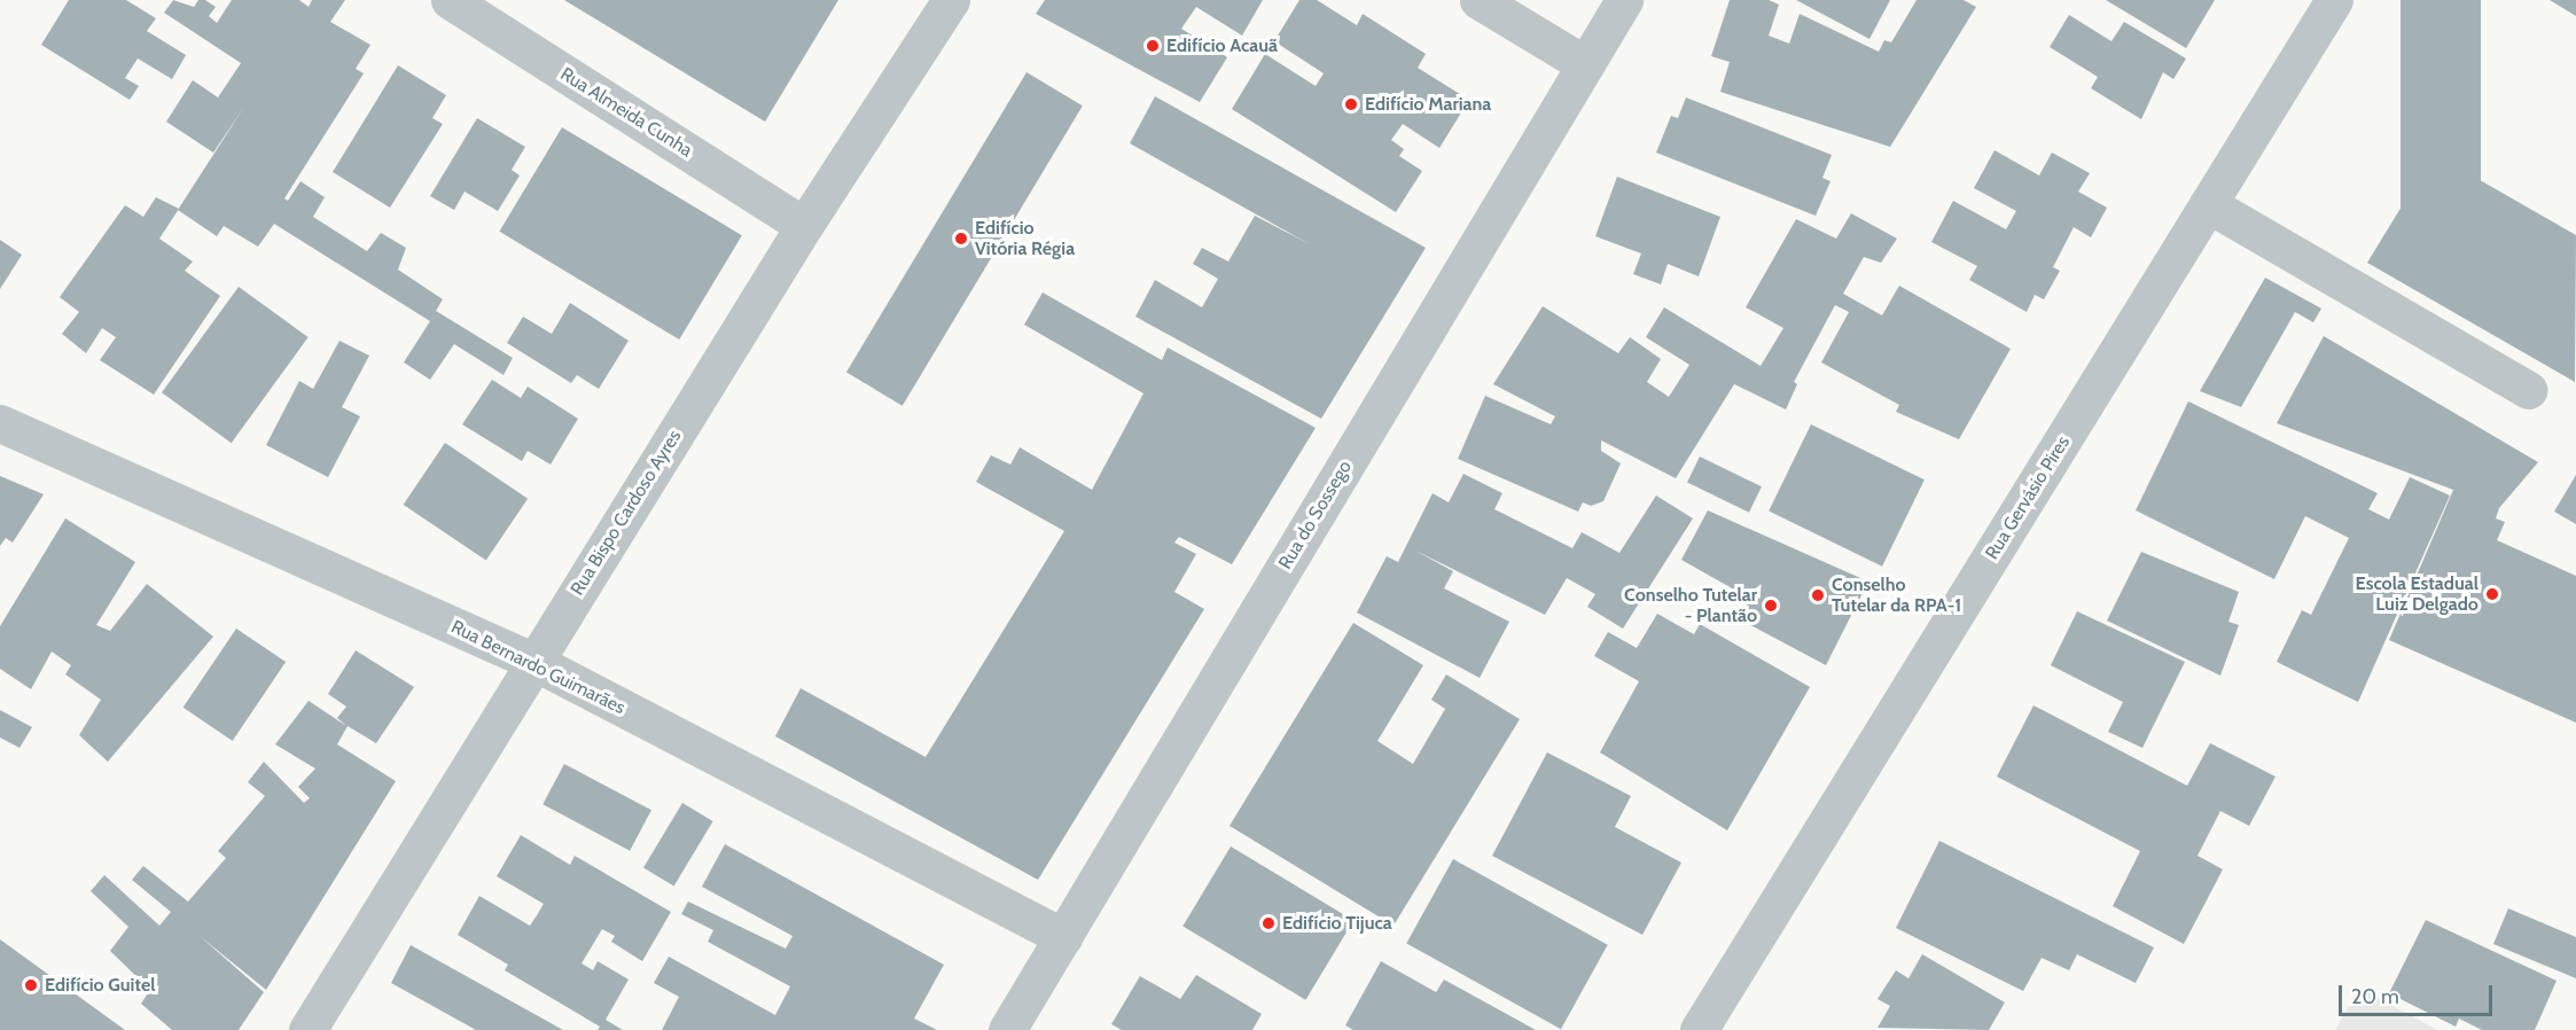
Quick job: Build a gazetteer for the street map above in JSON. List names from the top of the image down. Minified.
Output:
{"streets":{"street":["Rua Almeida Cunha","Rua Gervásio Pires","Rua Bispo Cardoso Ayres","Rua do Sossego","Rua Bernardo Guimarães"]},"crossings":[["Rua Almeida Cunha","Rua Bispo Cardoso Ayres"],["Rua Bispo Cardoso Ayres","Rua Bernardo Guimarães"],["Rua do Sossego","Rua Bernardo Guimarães"]],"places":["Edifício Acauã","Edifício Mariana","Edifício Vitória Régia","Escola Estadual Luiz Delgado","Conselho Tutelar da RPA-1","Conselho Tutelar - Plantão","Edifício Tijuca","Edifício Guitel"],"scale_bar":"20 m"}
